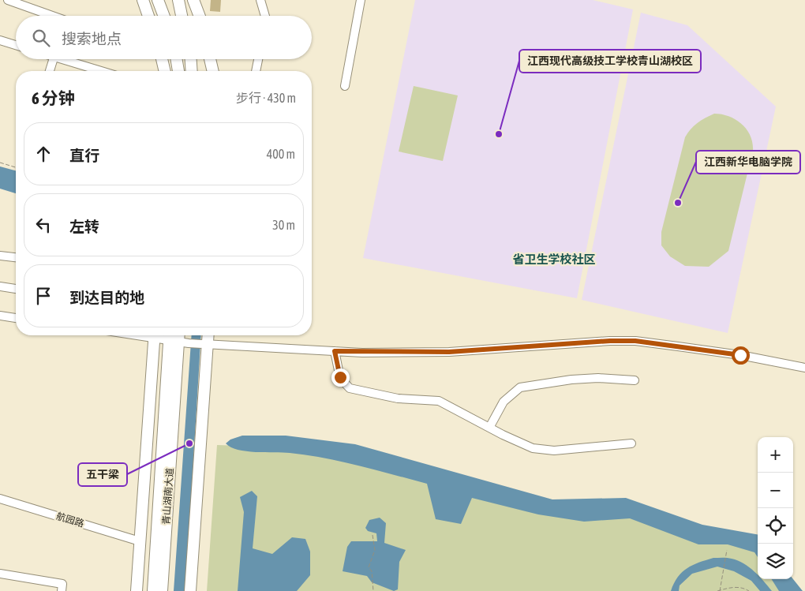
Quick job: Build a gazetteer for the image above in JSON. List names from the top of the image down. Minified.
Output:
{"streets":{"main road":["青山湖南大道"],"street":["航园路"]},"districts":["省卫生学校社区"],"places":["江西现代高级技工学校青山湖校区","江西新华电脑学院","五干梁"],"page":{"search":"搜索地点","heading":["6 分钟","步行 · 430 m"],"list":[["直行","400 m"],["左转","30 m"],"到达目的地"],"map_buttons":["+","−"]}}
